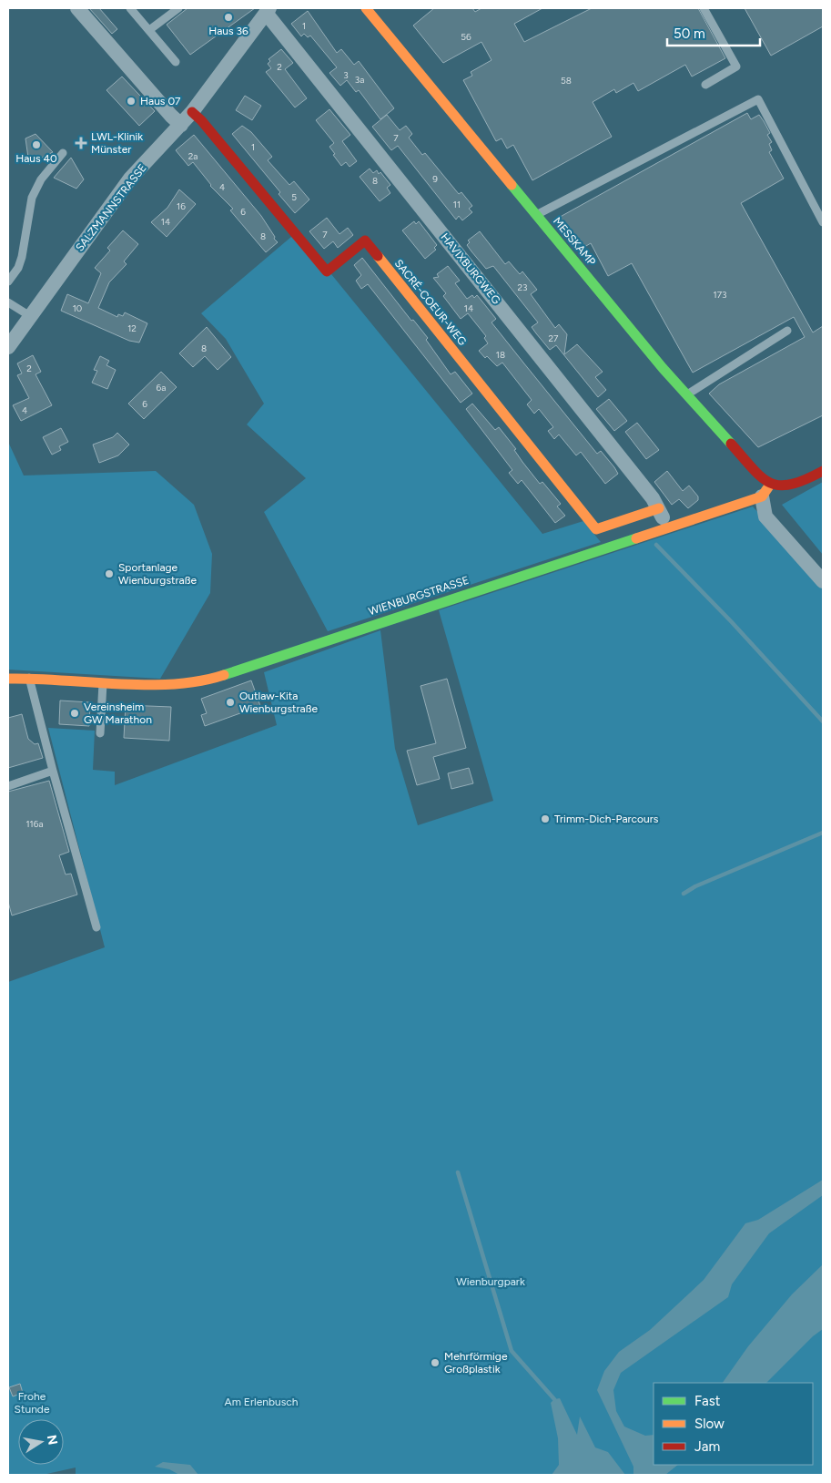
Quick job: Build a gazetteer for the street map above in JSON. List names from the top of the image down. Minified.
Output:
{"streets":{"street":["SALZMANNSTRASSE","MESSKAMP","HAVIXBURGWEG","SACRÉ-COEUR-WEG","WIENBURGSTRASSE"]},"crossings":[["SALZMANNSTRASSE","HAVIXBURGWEG"],["SALZMANNSTRASSE","SACRÉ-COEUR-WEG"],["MESSKAMP","WIENBURGSTRASSE"],["HAVIXBURGWEG","SACRÉ-COEUR-WEG"],["HAVIXBURGWEG","WIENBURGSTRASSE"]],"parks":["Wienburgpark","Frohe Stunde","Am Erlenbusch"],"places":{"other":["Haus 36","Haus 07","Haus 40","Sportanlage Wienburgstraße","Outlaw-Kita Wienburgstraße","Vereinsheim GW Marathon","Trimm-Dich-Parcours","Mehrförmige Großplastik"],"health":["LWL-Klinik Münster"]},"house_numbers":["1","56","2","3","3a","58","7","1","2a","9","8","4","5","11","16","6","14","7","8","23","173","10","14","12","27","8","18","2","6a","6","4","116a"],"legend":["Fast","Slow","Jam"],"scale_bar":"50 m","north":"right"}
